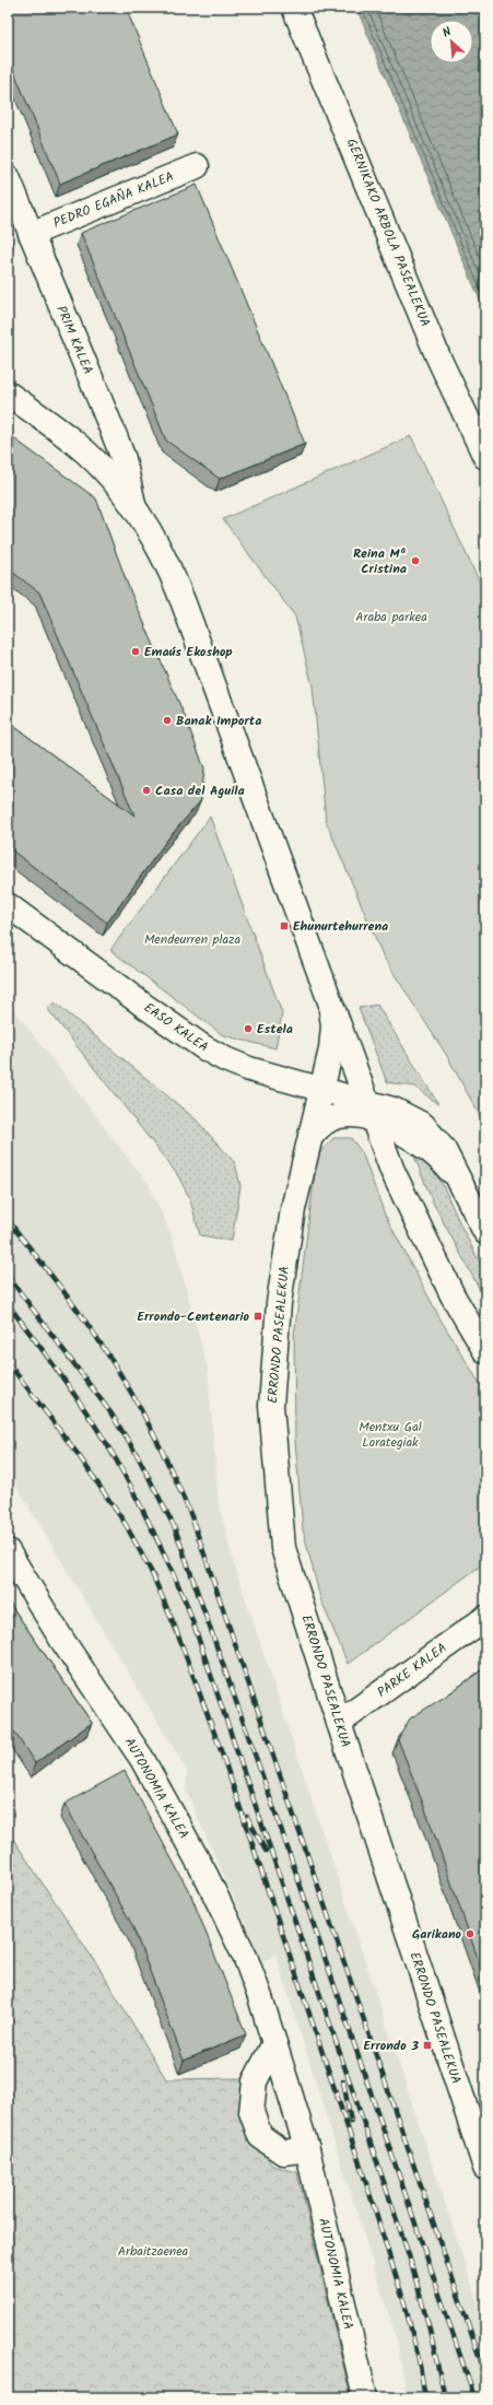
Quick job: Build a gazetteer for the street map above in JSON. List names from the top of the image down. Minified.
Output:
{"streets":{"street":["PEDRO EGAÑA KALEA","GERNIKAKO ARBOLA PASEALEKUA","PRIM KALEA","EASO KALEA","ERRONDO PASEALEKUA","PARKE KALEA","AUTONOMIA KALEA"]},"crossings":[["PEDRO EGAÑA KALEA","PRIM KALEA"],["EASO KALEA","ERRONDO PASEALEKUA"],["ERRONDO PASEALEKUA","PARKE KALEA"]],"parks":["Araba parkea","Mendeurren plaza","Mentxu Gal Lorategiak","Arbaitzaenea"],"places":{"other":["Reina Mª Cristina","Emaús Ekoshop","Banak Importa","Casa del Aguila","Estela","Garikano"],"transit":["Ehunurtehurrena","Errondo-Centenario","Errondo 3"]},"north":"top left"}
